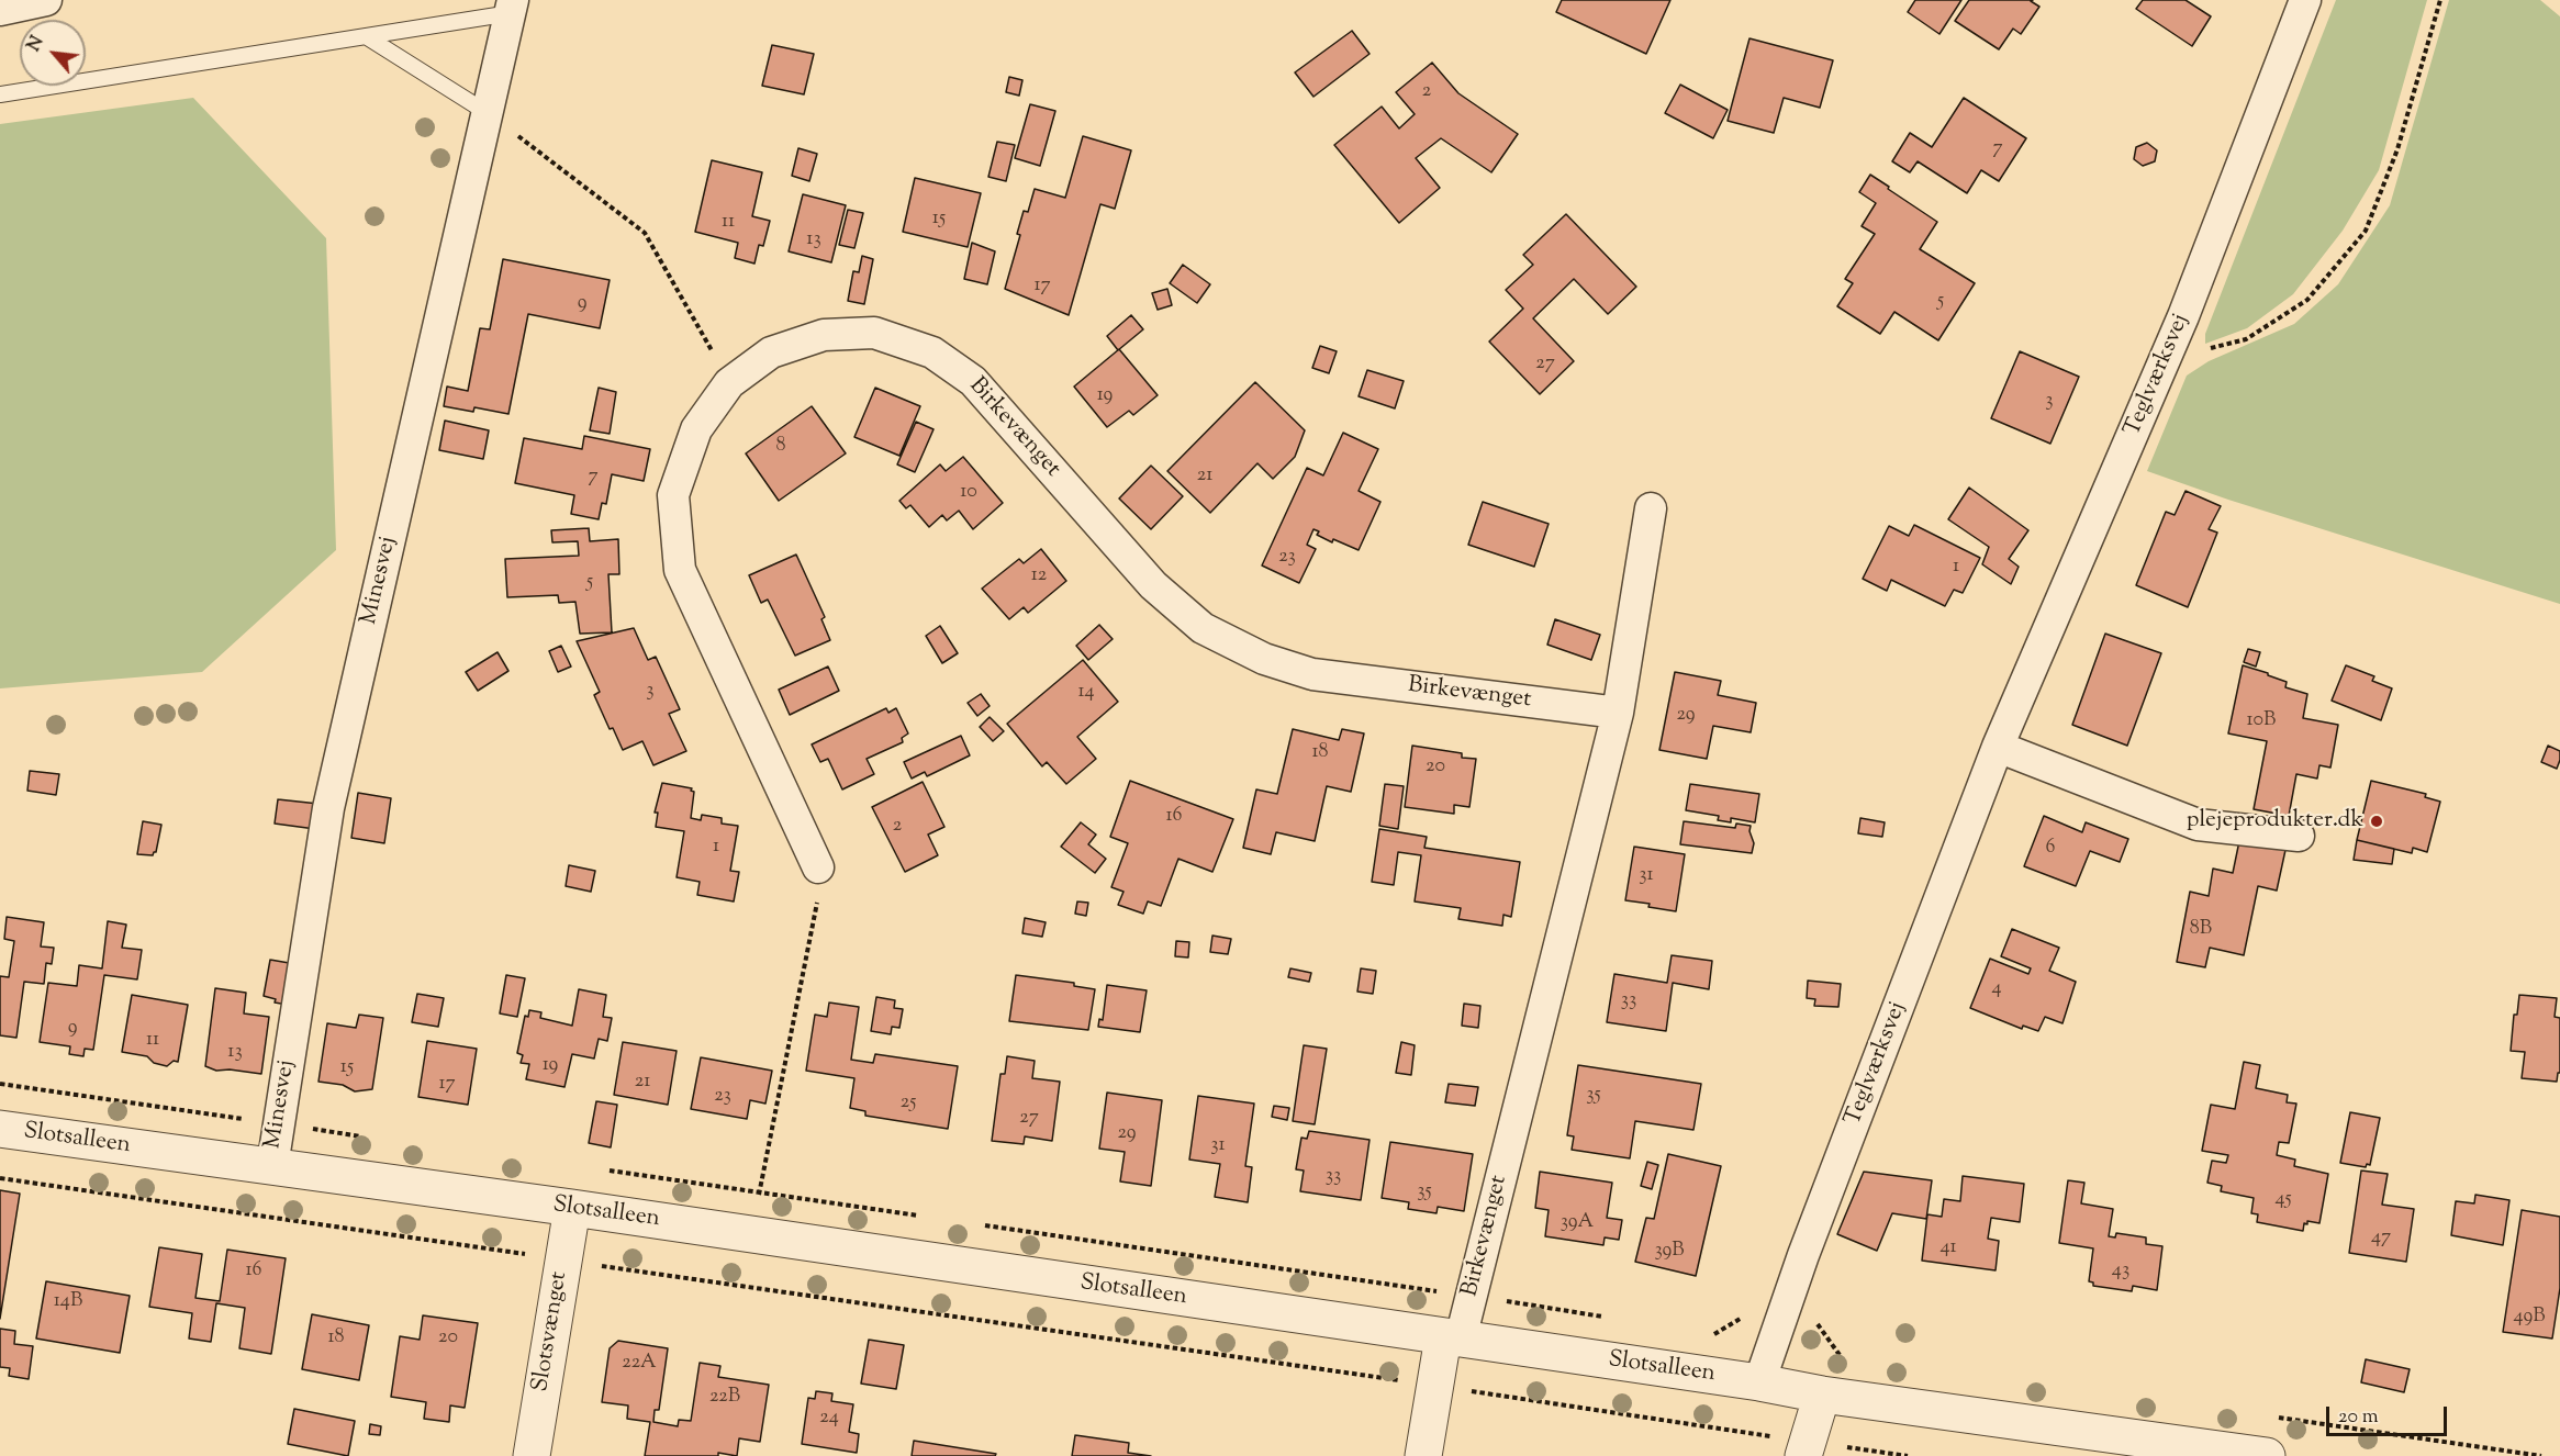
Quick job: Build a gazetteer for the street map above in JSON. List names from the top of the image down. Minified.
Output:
{"streets":{"street":["Teglværksvej","Birkevænget","Minesvej","Slotsalleen","Slotsvænget"]},"crossings":[["Teglværksvej","Slotsalleen"],["Birkevænget","Slotsalleen"],["Minesvej","Slotsalleen"],["Slotsalleen","Slotsvænget"]],"places":["plejeprodukter.dk"],"house_numbers":["2","7","15","11","13","17","5","9","27","19","3","8","21","7","10","23","1","12","5","3","14","29","10B","18","20","16","2","1","6","31","8B","4","33","9","11","13","19","15","21","17","35","23","25","27","29","31","33","35","45","39A","47","41","39B","16","43","14B","49B","18","20","22A","22B","24"],"scale_bar":"20 m","north":"top left"}
